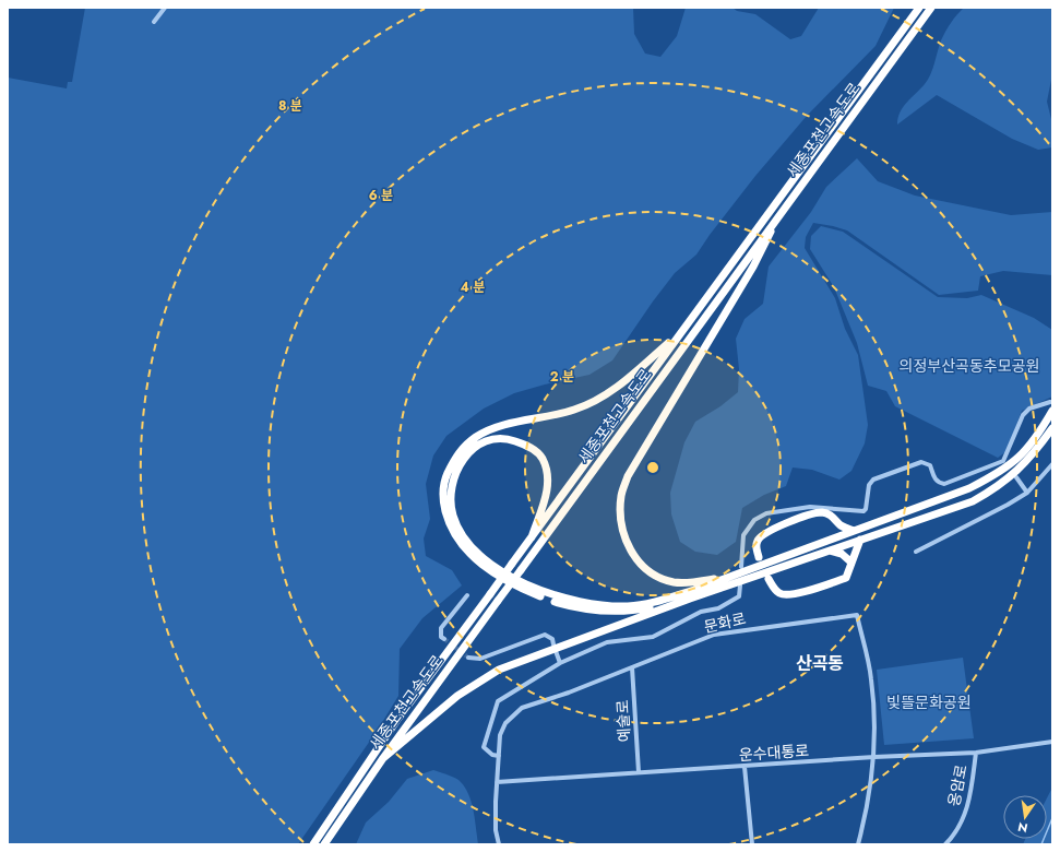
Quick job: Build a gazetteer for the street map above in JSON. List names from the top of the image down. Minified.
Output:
{"streets":{"highway":["세종포천고속도로"],"street":["문화로","예술로","운수대통로","옹암로"]},"crossings":[["문화로","예술로"],["문화로","운수대통로"],["예술로","운수대통로"],["운수대통로","옹암로"]],"districts":["산곡동"],"parks":["의정부산곡동추모공원","빛뜰문화공원"],"north":"bottom","rings":["8 분","6 분","4 분","2 분"]}
